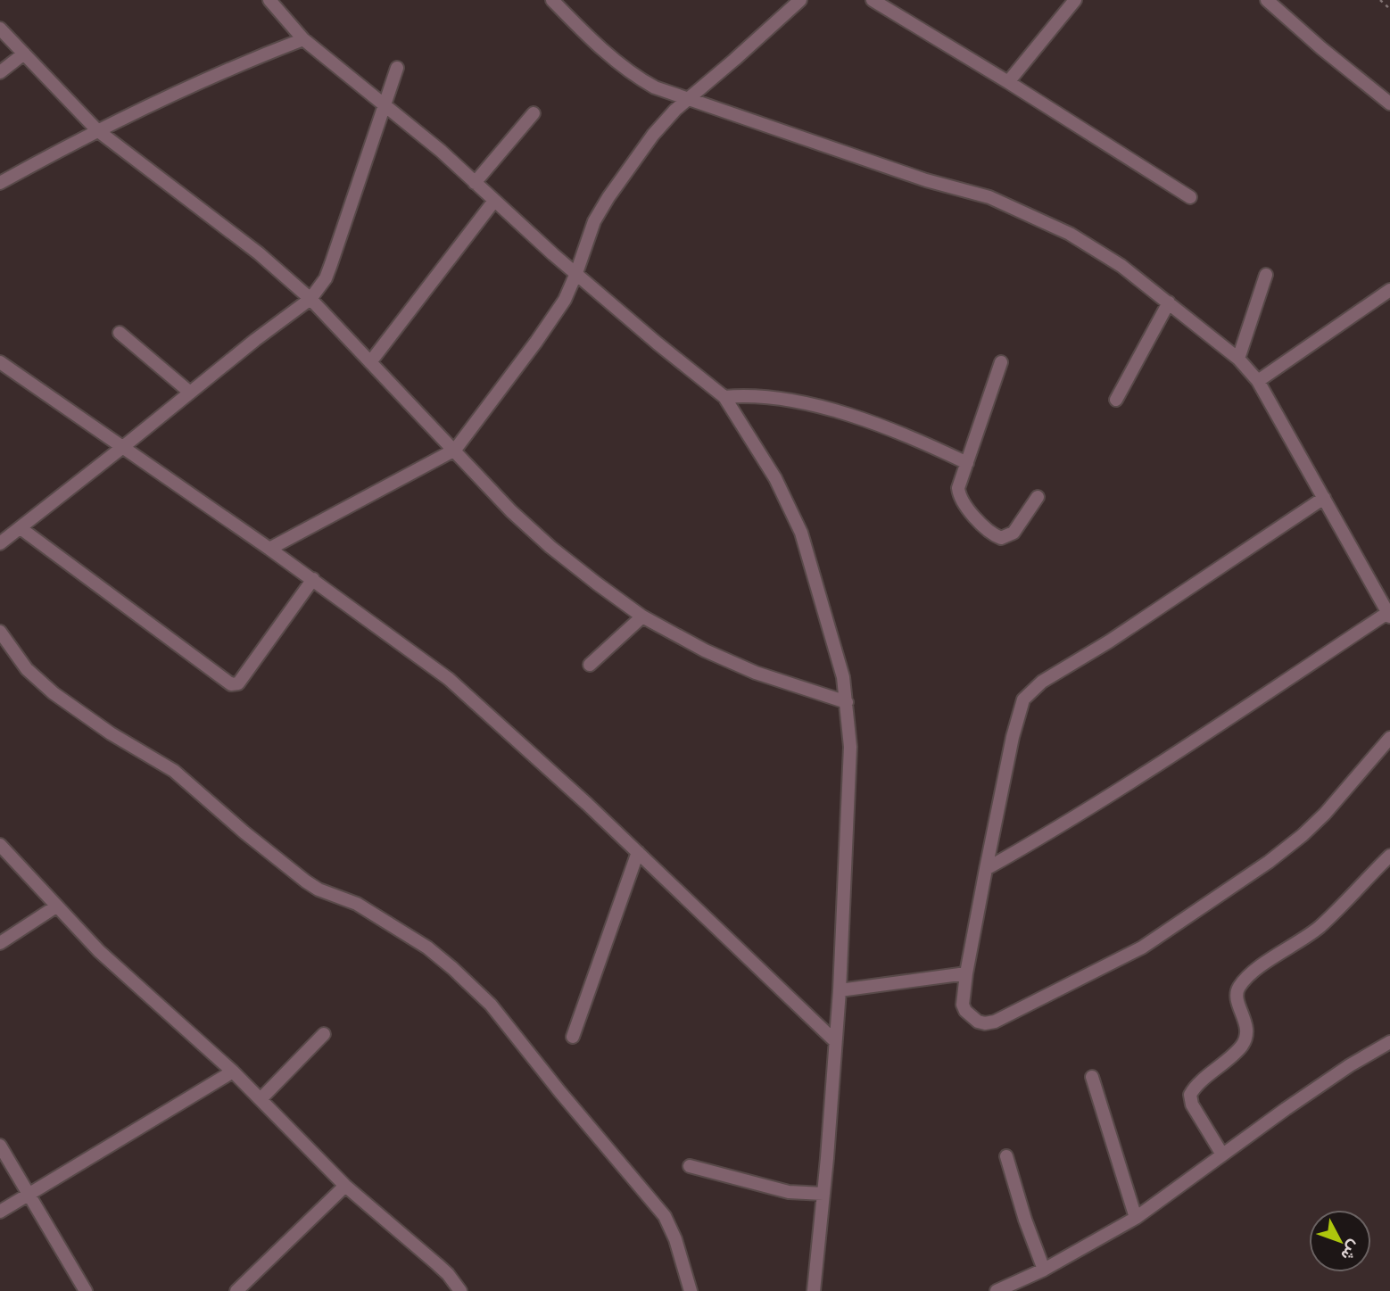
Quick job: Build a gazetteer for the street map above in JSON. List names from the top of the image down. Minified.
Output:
{"north":"bottom right"}
